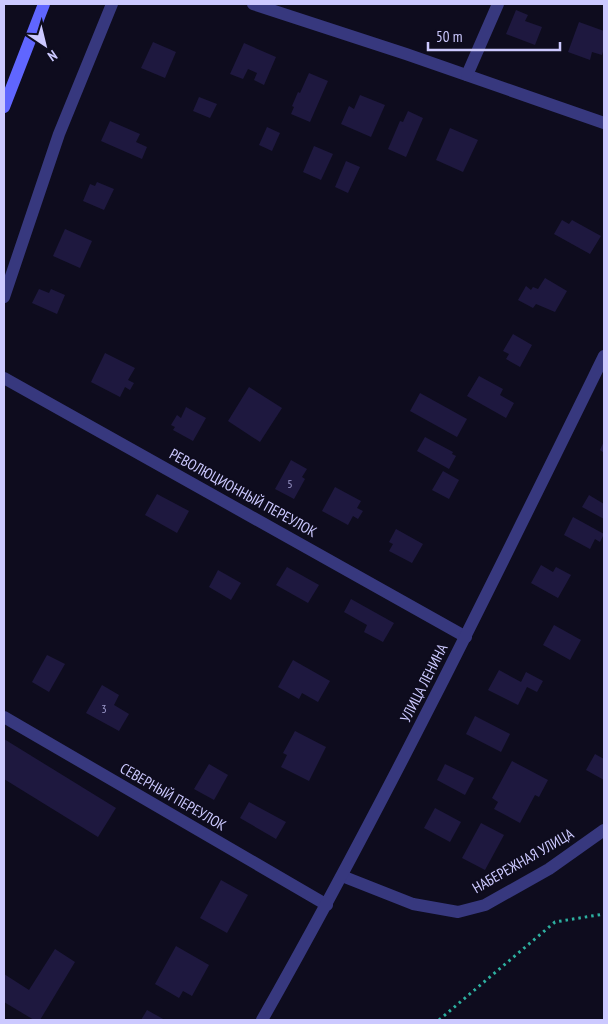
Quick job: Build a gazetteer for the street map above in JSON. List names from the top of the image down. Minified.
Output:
{"streets":{"street":["РЕВОЛЮЦИОННЫЙ ПЕРЕУЛОК","УЛИЦА ЛЕНИНА","СЕВЕРНЫЙ ПЕРЕУЛОК","НАБЕРЕЖНАЯ УЛИЦА"]},"crossings":[["РЕВОЛЮЦИОННЫЙ ПЕРЕУЛОК","УЛИЦА ЛЕНИНА"],["УЛИЦА ЛЕНИНА","СЕВЕРНЫЙ ПЕРЕУЛОК"],["УЛИЦА ЛЕНИНА","НАБЕРЕЖНАЯ УЛИЦА"]],"house_numbers":["5","3"],"scale_bar":"50 m","north":"bottom right"}
